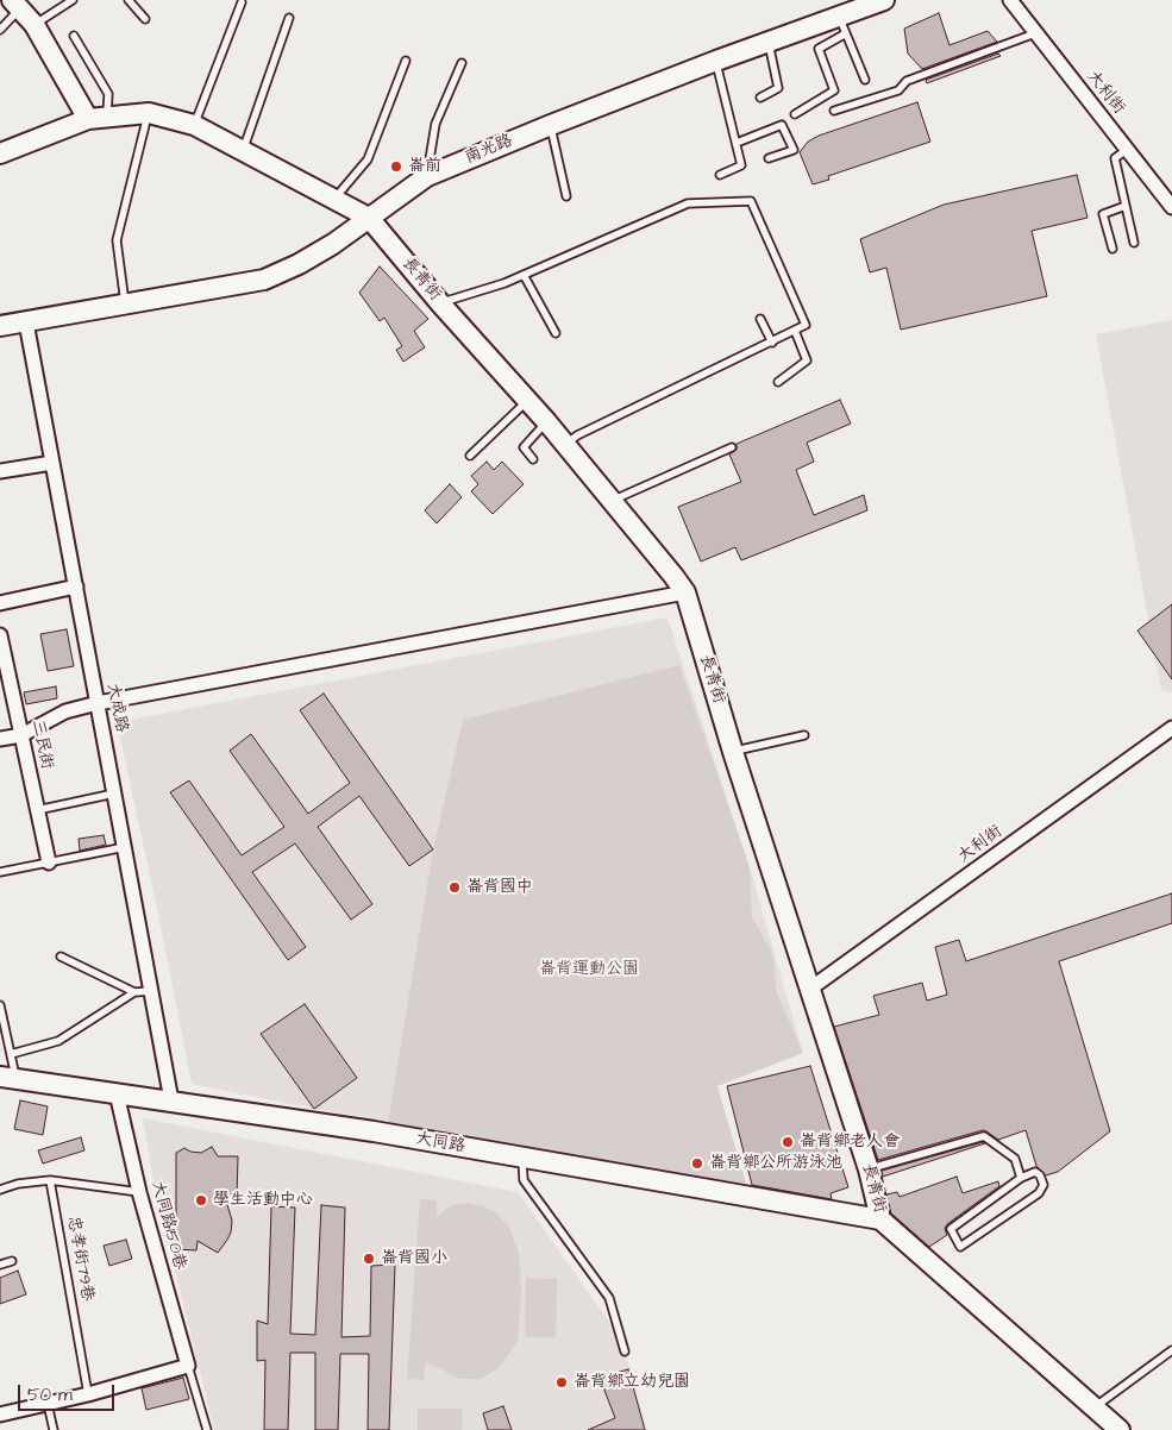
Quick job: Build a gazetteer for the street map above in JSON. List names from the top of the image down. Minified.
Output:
{"streets":{"street":["大利街","南光路","長青街","大成路","三民街","大同路","大同路150巷"],"lane":["忠孝街79巷"]},"crossings":[["大利街","長青街"],["南光路","長青街"],["南光路","大成路"],["長青街","大同路"],["大成路","大同路"],["大同路","大同路150巷"]],"parks":["崙背運動公園"],"places":["崙前","崙背國中","崙背鄉老人會","崙背鄉公所游泳池","學生活動中心","崙背國小","崙背鄉立幼兒園"],"scale_bar":"50 m"}
